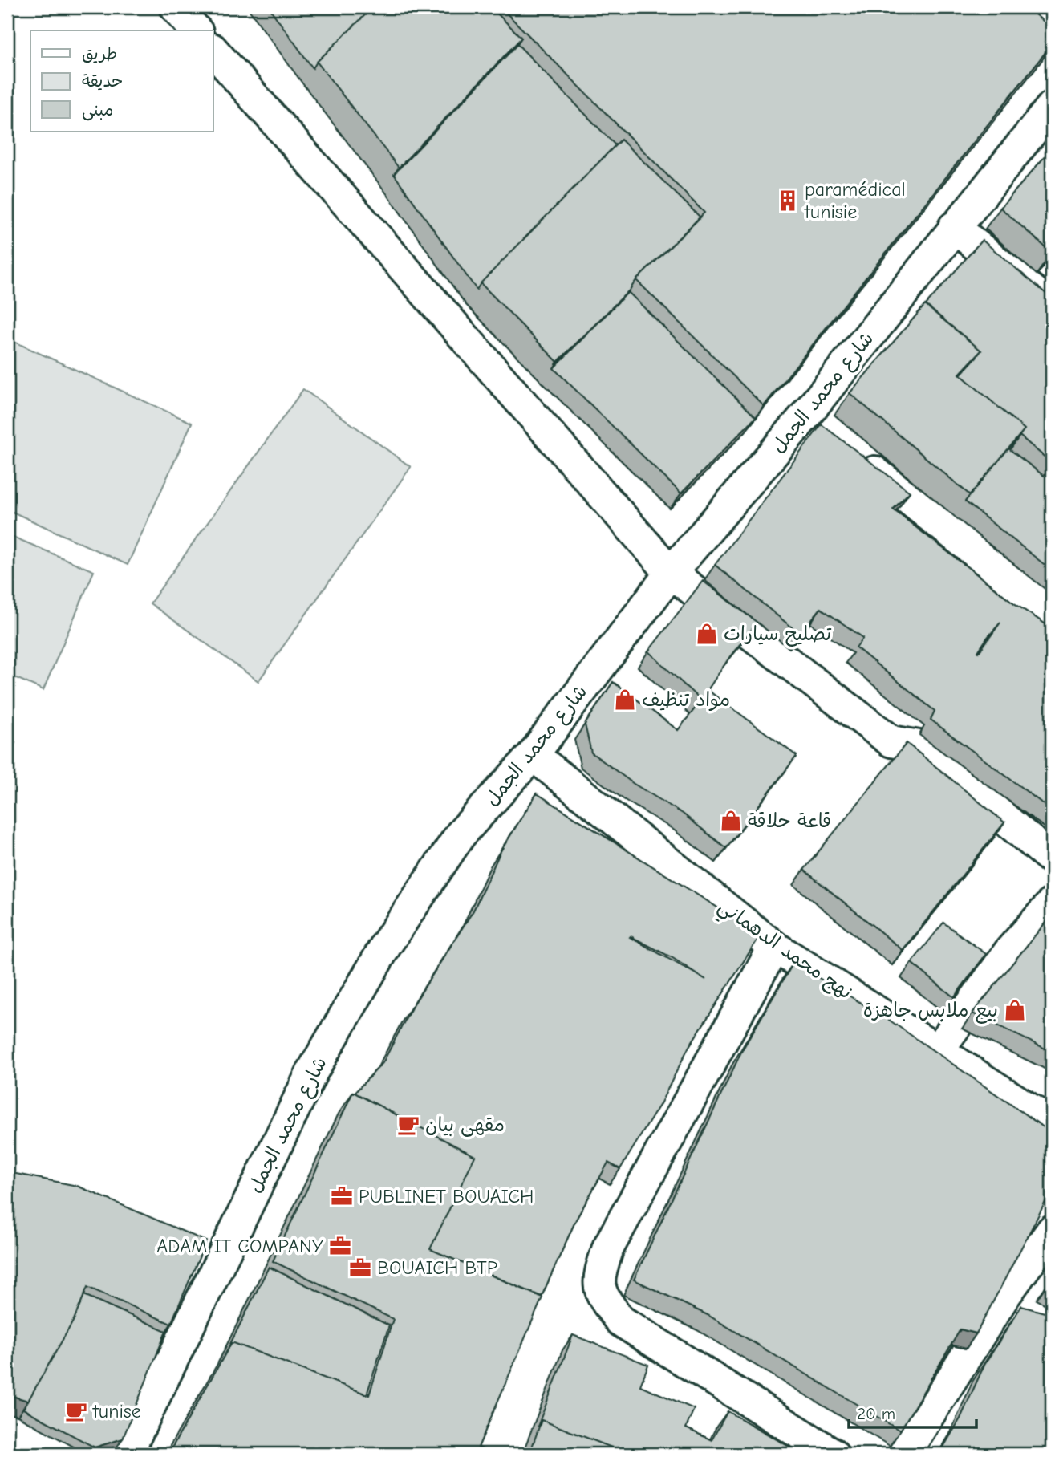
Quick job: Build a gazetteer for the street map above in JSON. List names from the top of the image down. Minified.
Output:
{"streets":{"street":["شارع محمد الجمل","نهج محمد الدهماني"]},"crossings":[["شارع محمد الجمل","نهج محمد الدهماني"]],"places":{"building":["paramédical tunisie"],"shop":["تصليح سيارات","مواد تنظيف","قاعة حلاقة","بيع ملابس جاهزة"],"cafe":["مقهى بيان","tunise"],"office":["PUBLINET BOUAICH","ADAM IT COMPANY","BOUAICH BTP"]},"legend":["طريق","حديقة","مبنى"],"scale_bar":"20 m"}
